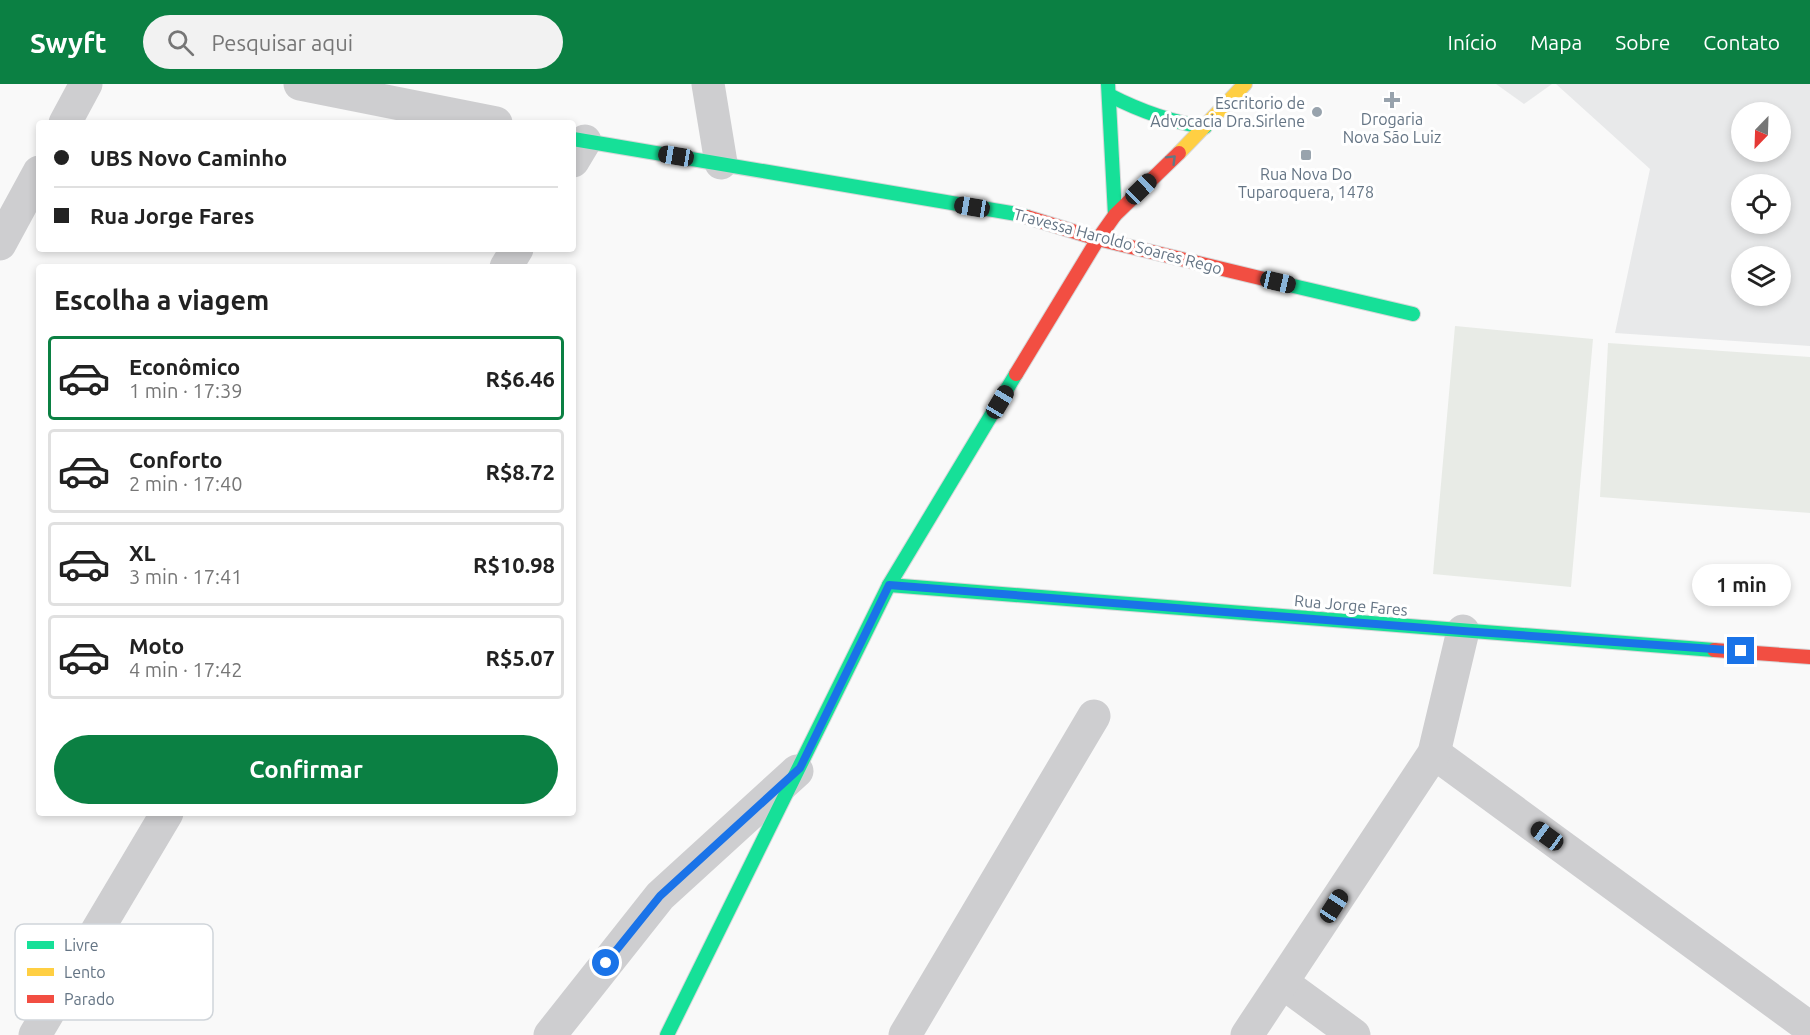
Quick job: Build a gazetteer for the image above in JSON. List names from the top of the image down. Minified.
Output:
{"streets":{"street":["Travessa Haroldo Soares Rego","Rua Jorge Fares"]},"places":{"health":["Drogaria Nova São Luiz"],"other":["Escritorio de Advocacia Dra.Sirlene"],"transit":["Rua Nova Do Tuparoquera, 1478"]},"legend":["Livre","Lento","Parado"],"north":"bottom left","page":{"header":"Swyft","search":"Pesquisar aqui","nav":["Início","Mapa","Sobre","Contato"],"banner":["UBS Novo Caminho","Rua Jorge Fares"],"heading":"Escolha a viagem","list":[{"name":"Econômico","note":"1 min · 17:39","value":"R$6.46"},{"name":"Conforto","note":"2 min · 17:40","value":"R$8.72"},{"name":"XL","note":"3 min · 17:41","value":"R$10.98"},{"name":"Moto","note":"4 min · 17:42","value":"R$5.07"}],"bubble":"1 min","buttons":"Confirmar"}}
